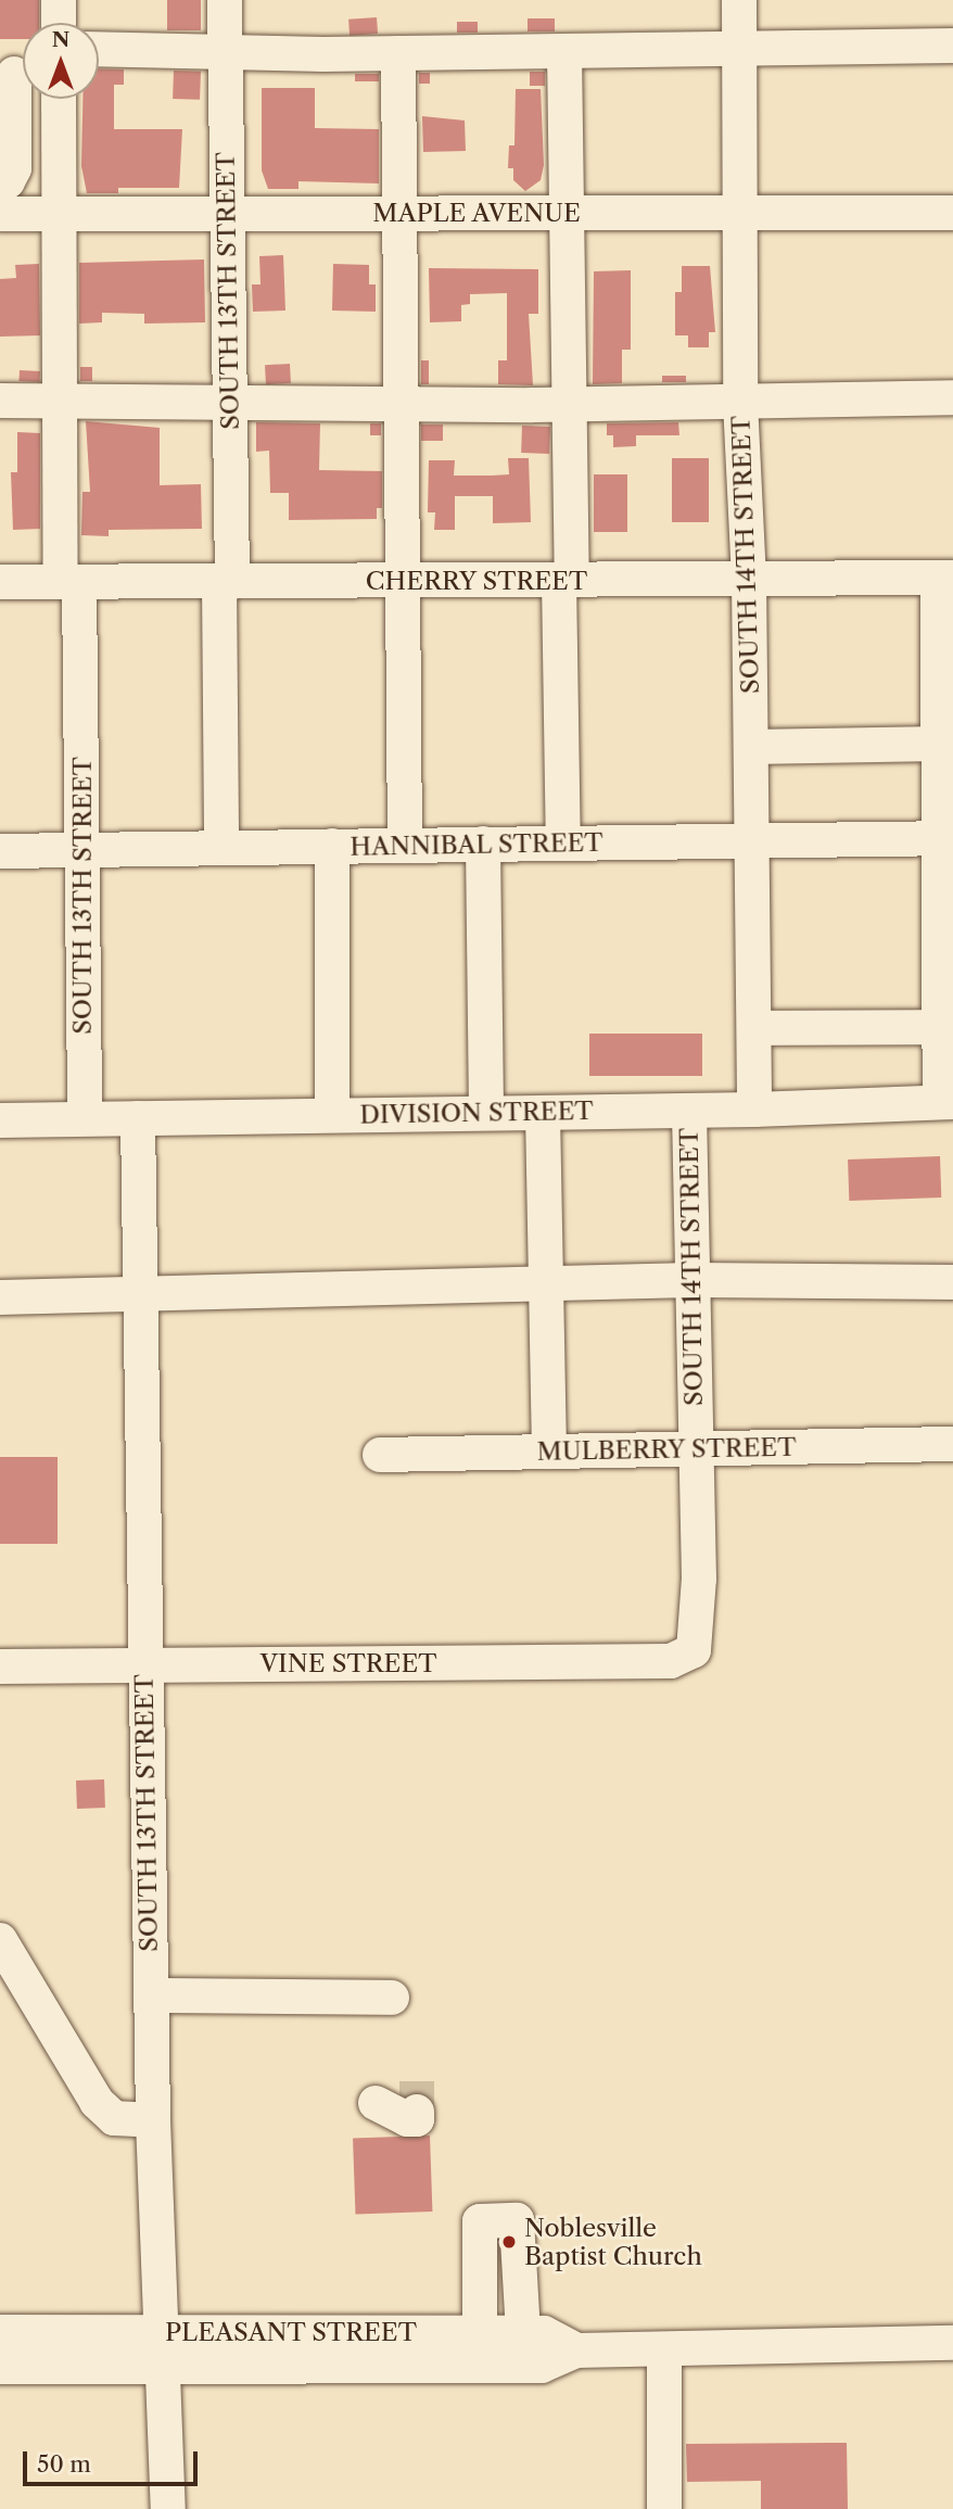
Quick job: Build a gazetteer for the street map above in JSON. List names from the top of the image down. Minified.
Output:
{"streets":{"street":["MAPLE AVENUE","SOUTH 13TH STREET","SOUTH 14TH STREET","CHERRY STREET","HANNIBAL STREET","DIVISION STREET","MULBERRY STREET","VINE STREET","PLEASANT STREET"]},"crossings":[["MAPLE AVENUE","SOUTH 13TH STREET"],["MAPLE AVENUE","SOUTH 14TH STREET"],["SOUTH 13TH STREET","CHERRY STREET"],["SOUTH 13TH STREET","HANNIBAL STREET"],["SOUTH 13TH STREET","DIVISION STREET"],["SOUTH 13TH STREET","VINE STREET"],["SOUTH 13TH STREET","PLEASANT STREET"],["SOUTH 14TH STREET","CHERRY STREET"],["SOUTH 14TH STREET","HANNIBAL STREET"],["SOUTH 14TH STREET","DIVISION STREET"],["SOUTH 14TH STREET","MULBERRY STREET"],["SOUTH 14TH STREET","VINE STREET"]],"places":["Noblesville Baptist Church"],"scale_bar":"50 m","north":"top"}
